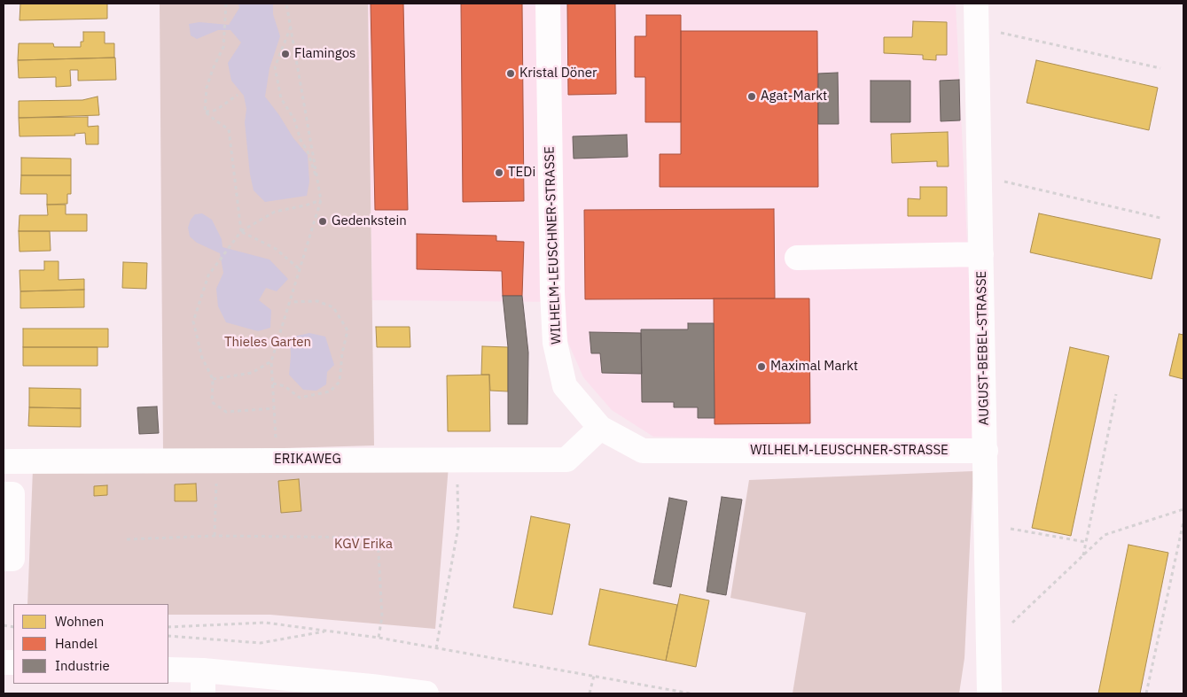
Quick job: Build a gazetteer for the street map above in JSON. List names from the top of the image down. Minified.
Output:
{"streets":{"street":["WILHELM-LEUSCHNER-STRASSE","AUGUST-BEBEL-STRASSE","ERIKAWEG"]},"crossings":[["WILHELM-LEUSCHNER-STRASSE","AUGUST-BEBEL-STRASSE"],["WILHELM-LEUSCHNER-STRASSE","ERIKAWEG"]],"parks":["Thieles Garten","KGV Erika"],"places":["Flamingos","Kristal Döner","Agat-Markt","TEDi","Gedenkstein","Maximal Markt"],"legend":["Wohnen","Handel","Industrie"]}
